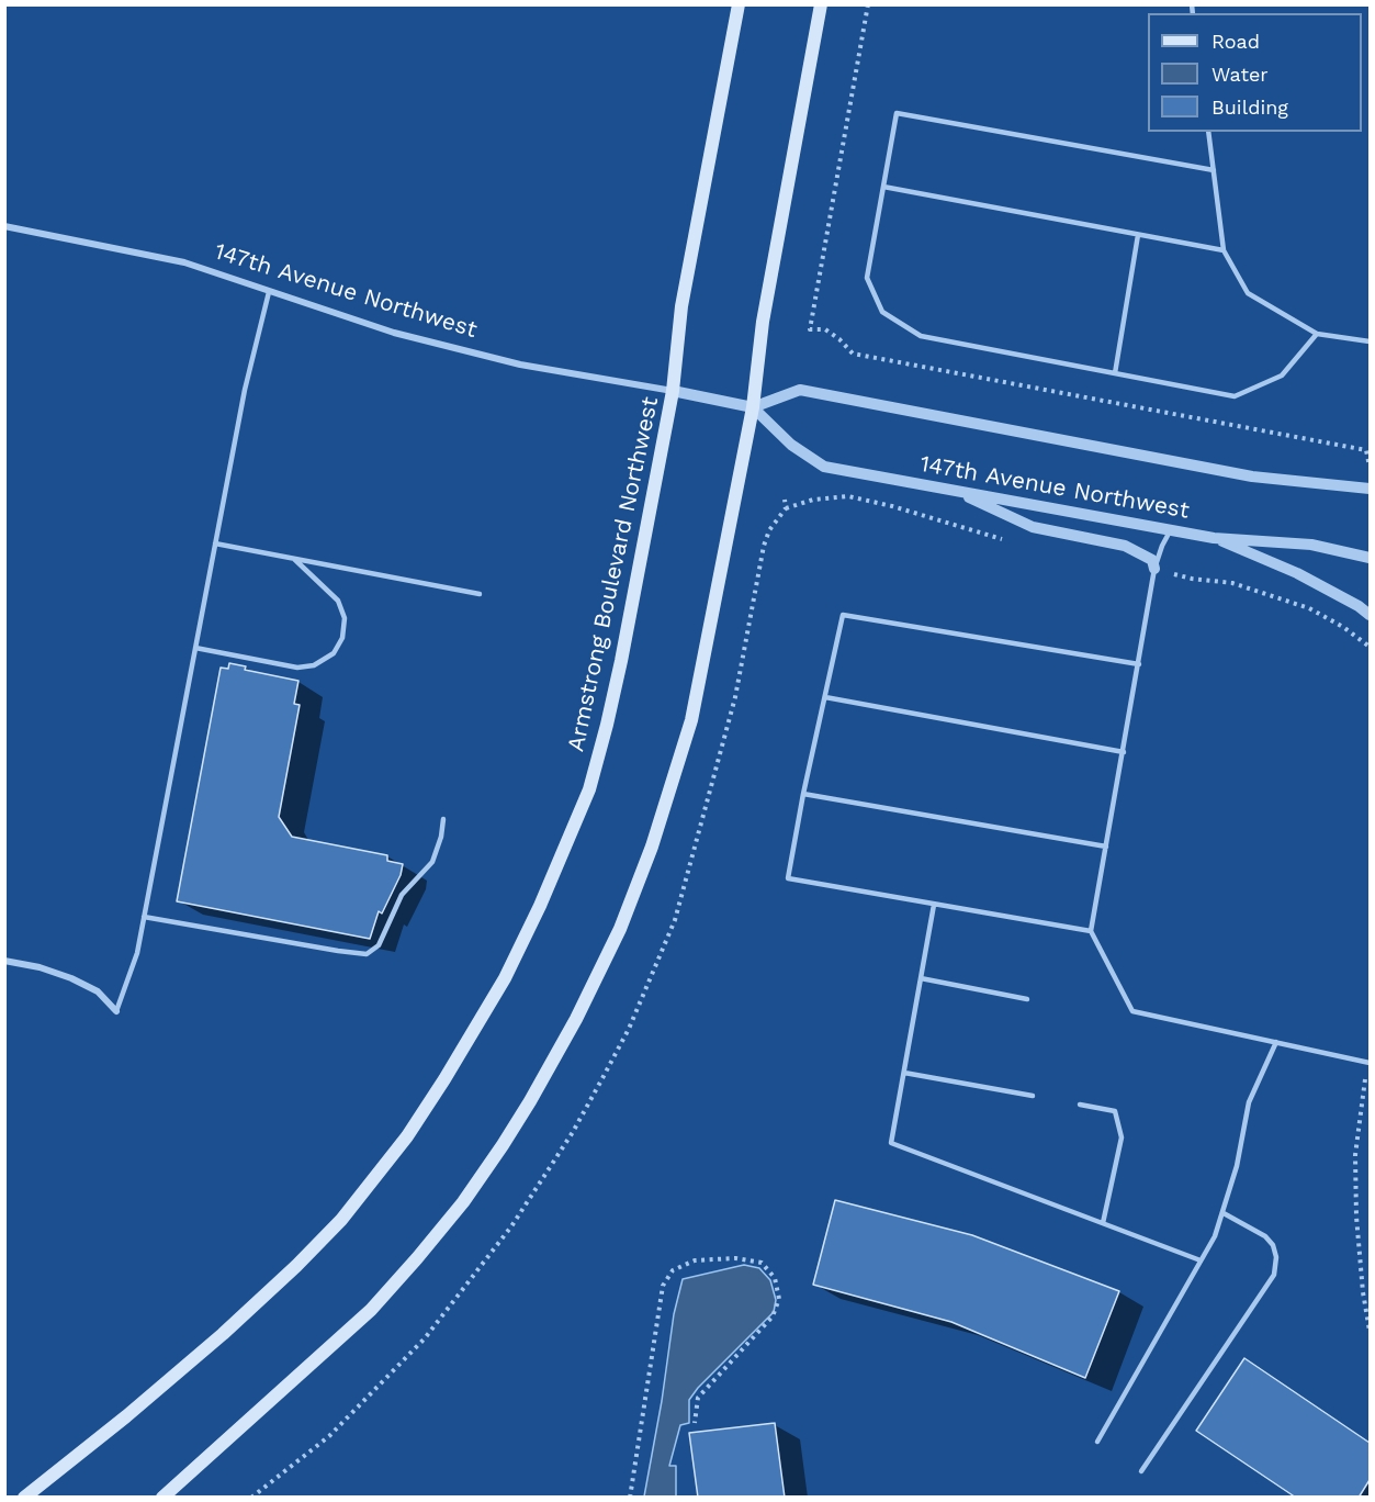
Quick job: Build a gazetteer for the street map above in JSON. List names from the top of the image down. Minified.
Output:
{"streets":{"main road":["Armstrong Boulevard Northwest"],"street":["147th Avenue Northwest"]},"crossings":[["147th Avenue Northwest","Armstrong Boulevard Northwest"]],"legend":["Road","Water","Building"]}
